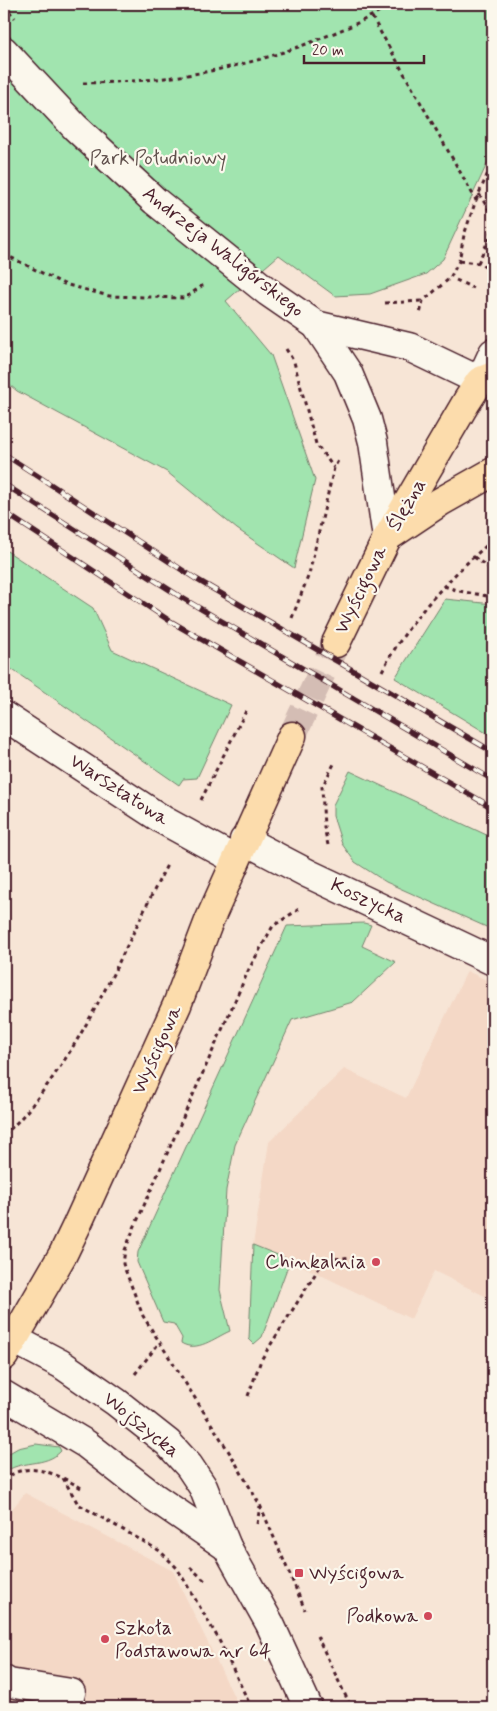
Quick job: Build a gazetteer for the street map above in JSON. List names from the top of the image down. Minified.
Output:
{"streets":{"main road":["Ślężna","Wyścigowa"],"street":["Andrzeja Waligórskiego","Warsztatowa","Koszycka","Wojszycka"]},"crossings":[["Andrzeja Waligórskiego","Ślężna"],["Andrzeja Waligórskiego","Wyścigowa"],["Ślężna","Wyścigowa"],["Wyścigowa","Warsztatowa"],["Wyścigowa","Koszycka"],["Wyścigowa","Wojszycka"],["Warsztatowa","Koszycka"]],"parks":["Park Południowy"],"places":{"other":["Chinkalnia","Podkowa","Szkoła Podstawowa nr 64"],"transit":["Wyścigowa"]},"scale_bar":"20 m"}
